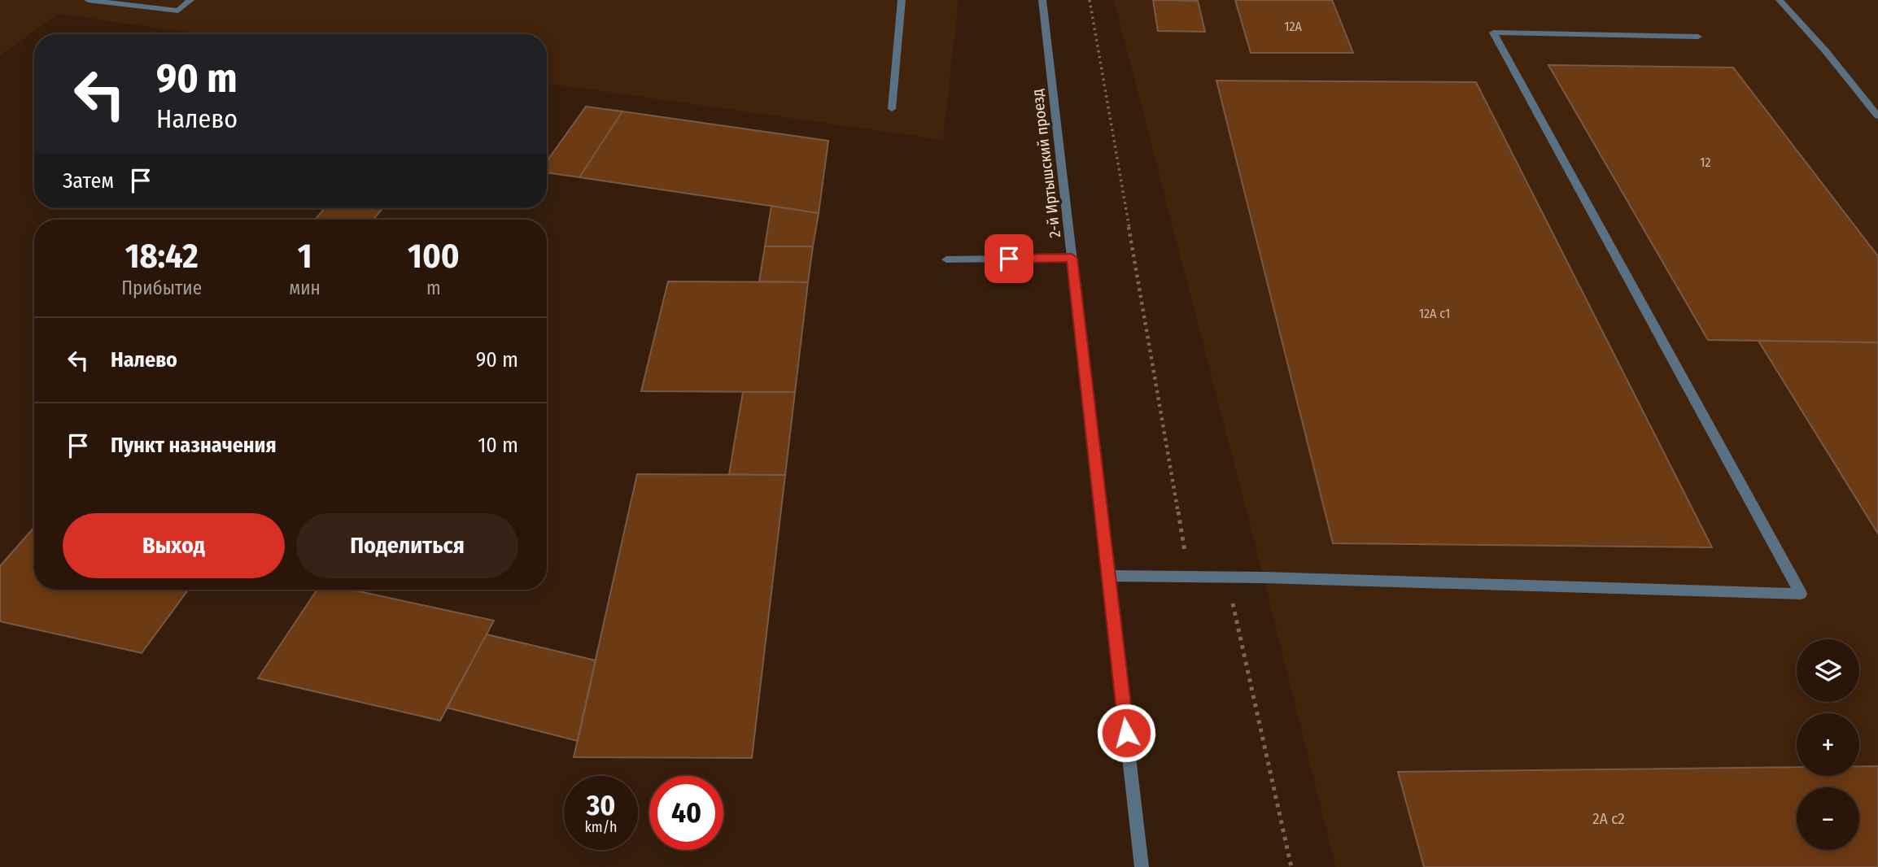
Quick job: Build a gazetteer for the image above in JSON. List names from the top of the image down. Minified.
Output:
{"streets":{"street":["2-й Иртышский проезд"]},"house_numbers":["12А","12","12А с1","2А с2"],"page":{"turn":["90 m","Налево"],"then":"Затем","eta":["18:42","Прибытие","1","мин","100","m"],"list":[{"name":"Налево","value":"90 m"},{"name":"Пункт назначения","value":"10 m"}],"buttons":["Выход","Поделиться"],"map_buttons":["+","−"],"speed":"30 km/h","limit":"40"}}
